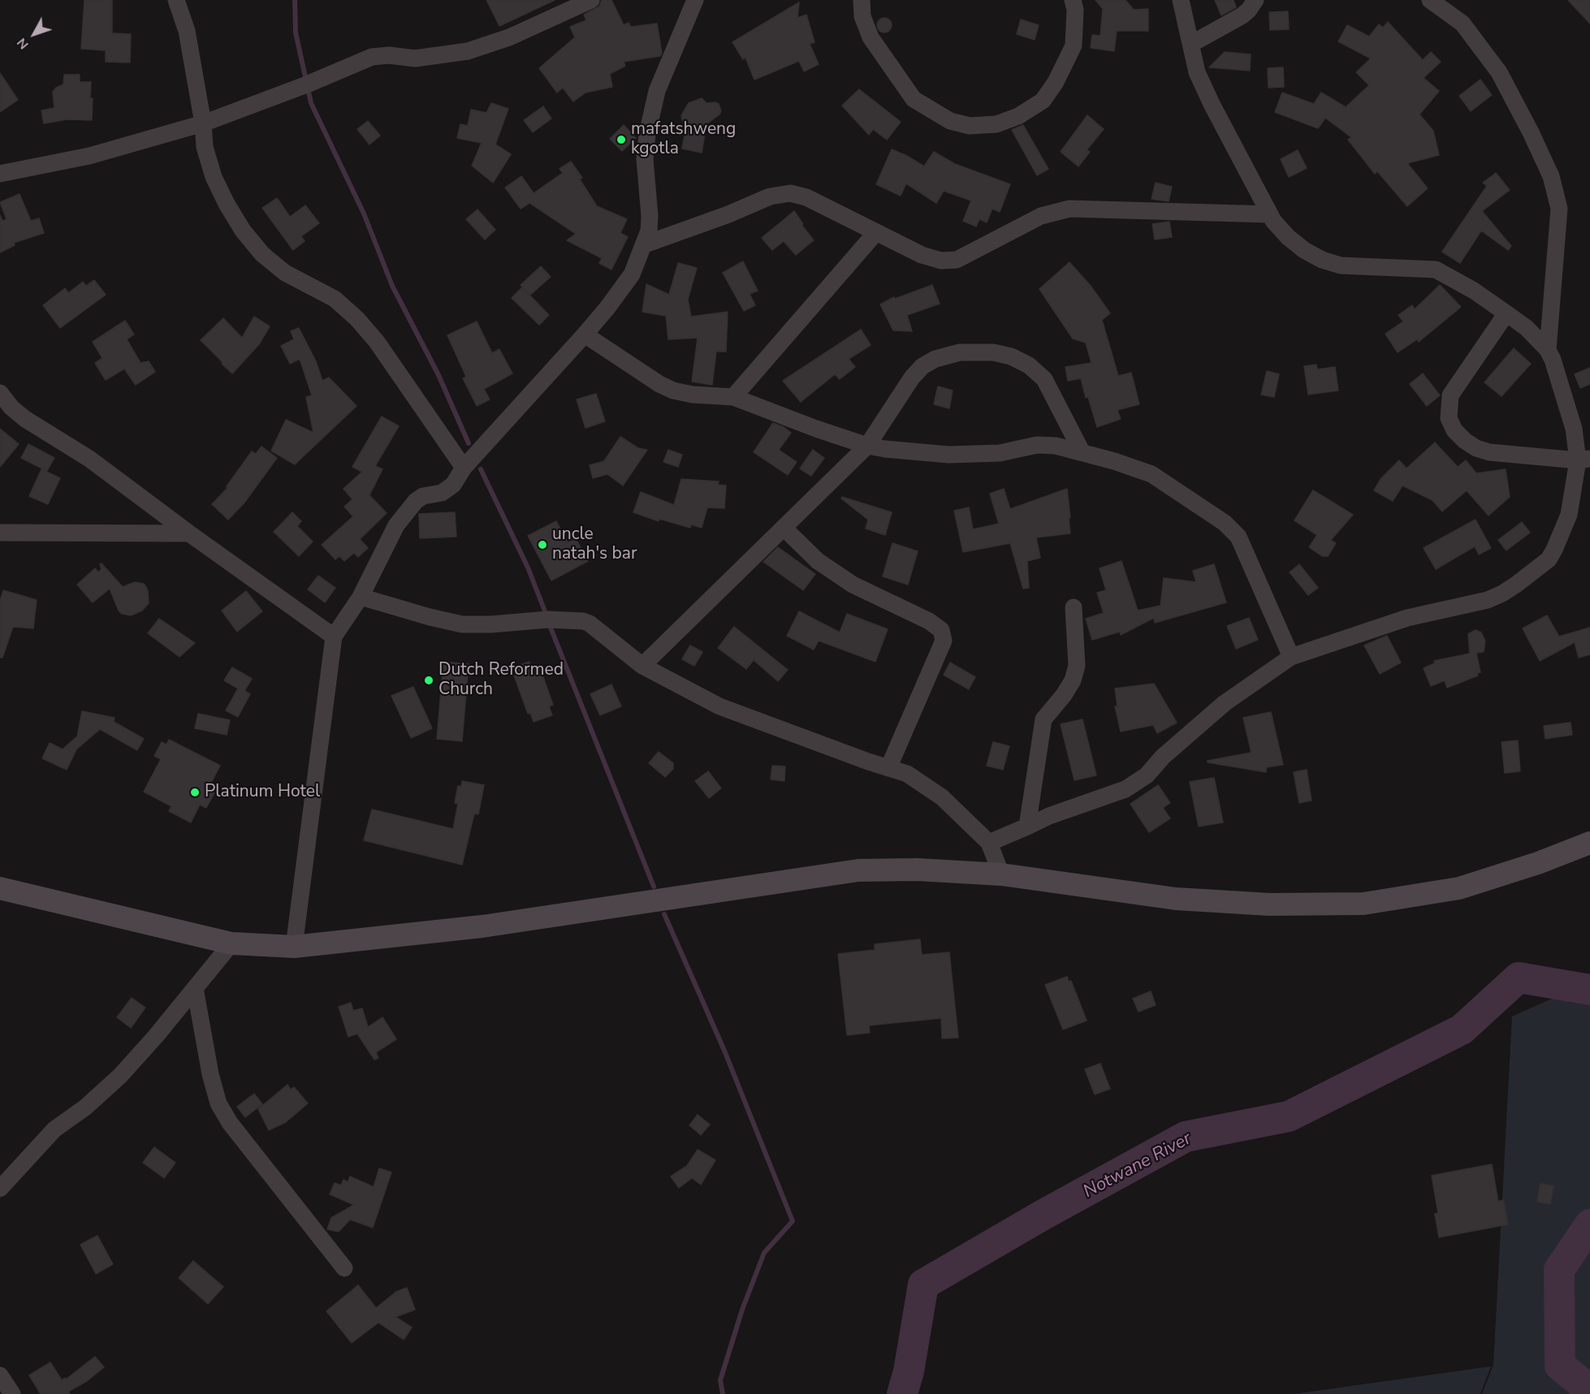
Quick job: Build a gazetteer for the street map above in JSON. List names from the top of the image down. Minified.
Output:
{"water":["Notwane River"],"places":["mafatshweng kgotla","uncle natah's bar","Dutch Reformed Church","Platinum Hotel"],"north":"bottom left"}
